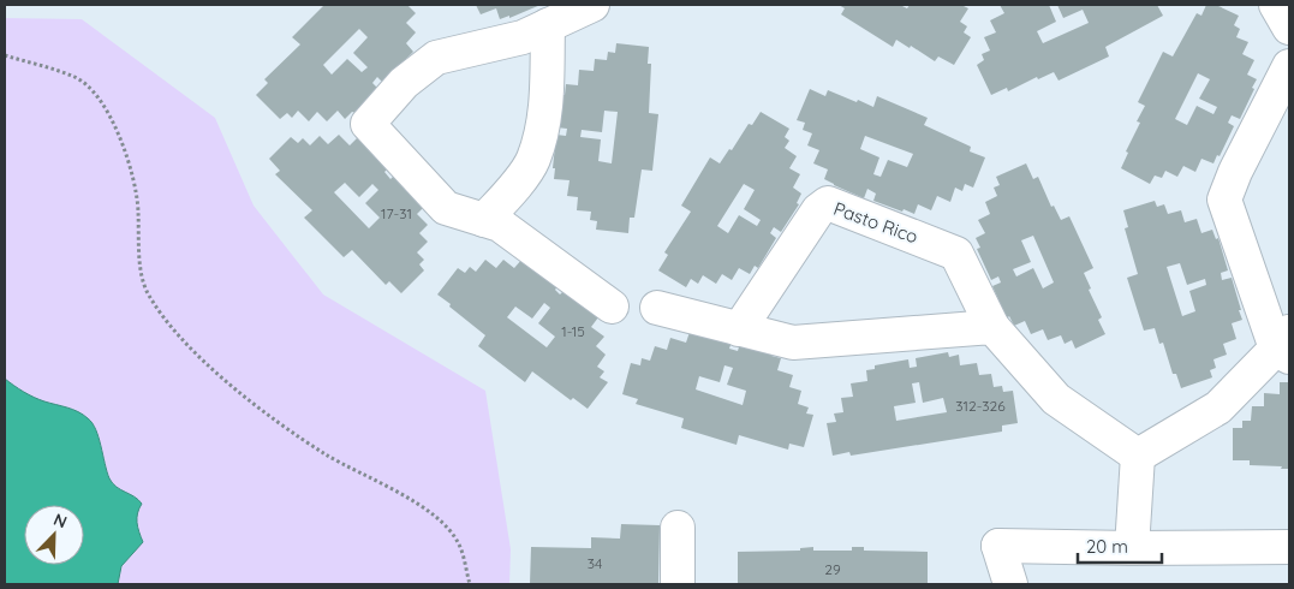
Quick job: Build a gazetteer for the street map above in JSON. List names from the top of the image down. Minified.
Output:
{"streets":{"street":["Pasto Rico"]},"house_numbers":["17-31","1-15","312-326","34","29"],"scale_bar":"20 m","north":"top right"}
